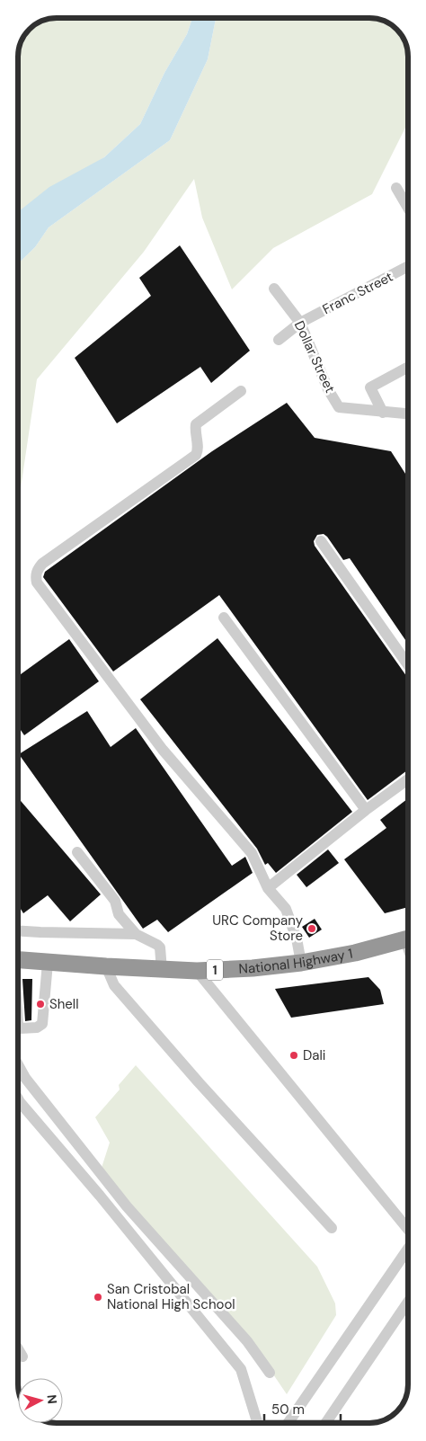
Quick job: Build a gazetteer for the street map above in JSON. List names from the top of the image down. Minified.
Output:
{"streets":{"highway":["National Highway 1","1"],"street":["Franc Street","Dollar Street"]},"crossings":[["Franc Street","Dollar Street"]],"places":["URC Company Store","Shell","Dali","San Cristobal National High School"],"scale_bar":"50 m","north":"right"}
